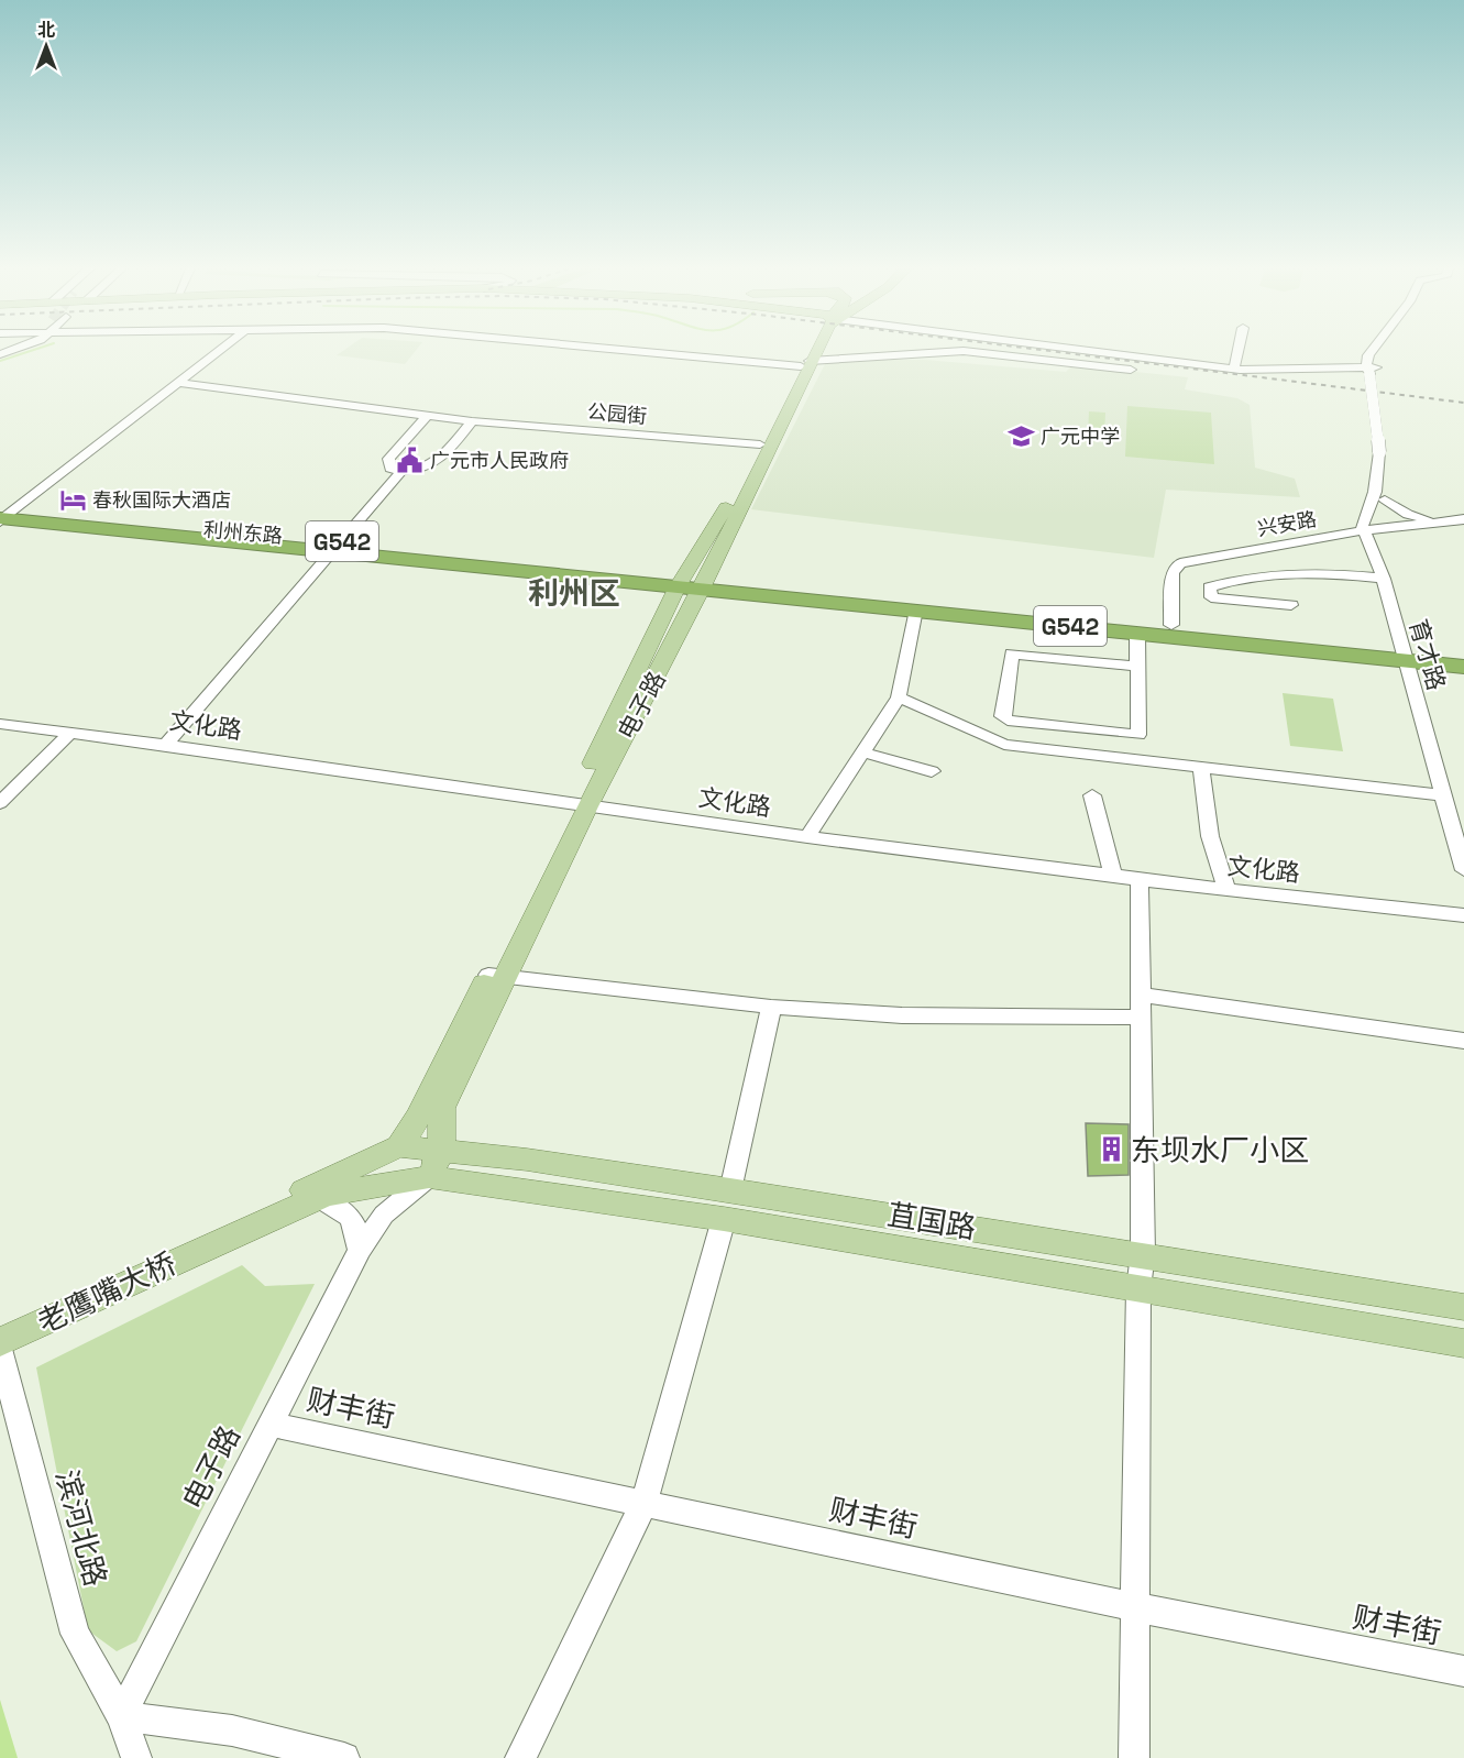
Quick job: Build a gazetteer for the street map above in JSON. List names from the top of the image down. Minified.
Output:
{"streets":{"highway":["利州东路","G542"],"main road":["电子路","苴国路","老鹰嘴大桥"],"street":["公园街","兴安路","育才路","文化路","财丰街","滨河北路"]},"crossings":[["公园街","电子路"],["兴安路","G542"],["兴安路","育才路"],["利州东路","G542"],["利州东路","电子路"],["G542","育才路"],["G542","电子路"],["电子路","文化路"],["电子路","苴国路"],["电子路","财丰街"],["电子路","滨河北路"]],"districts":["利州区"],"places":{"school or university":["广元中学"],"public building":["广元市人民政府"],"hotel":["春秋国际大酒店"],"building":["东坝水厂小区"]},"north":"top"}
